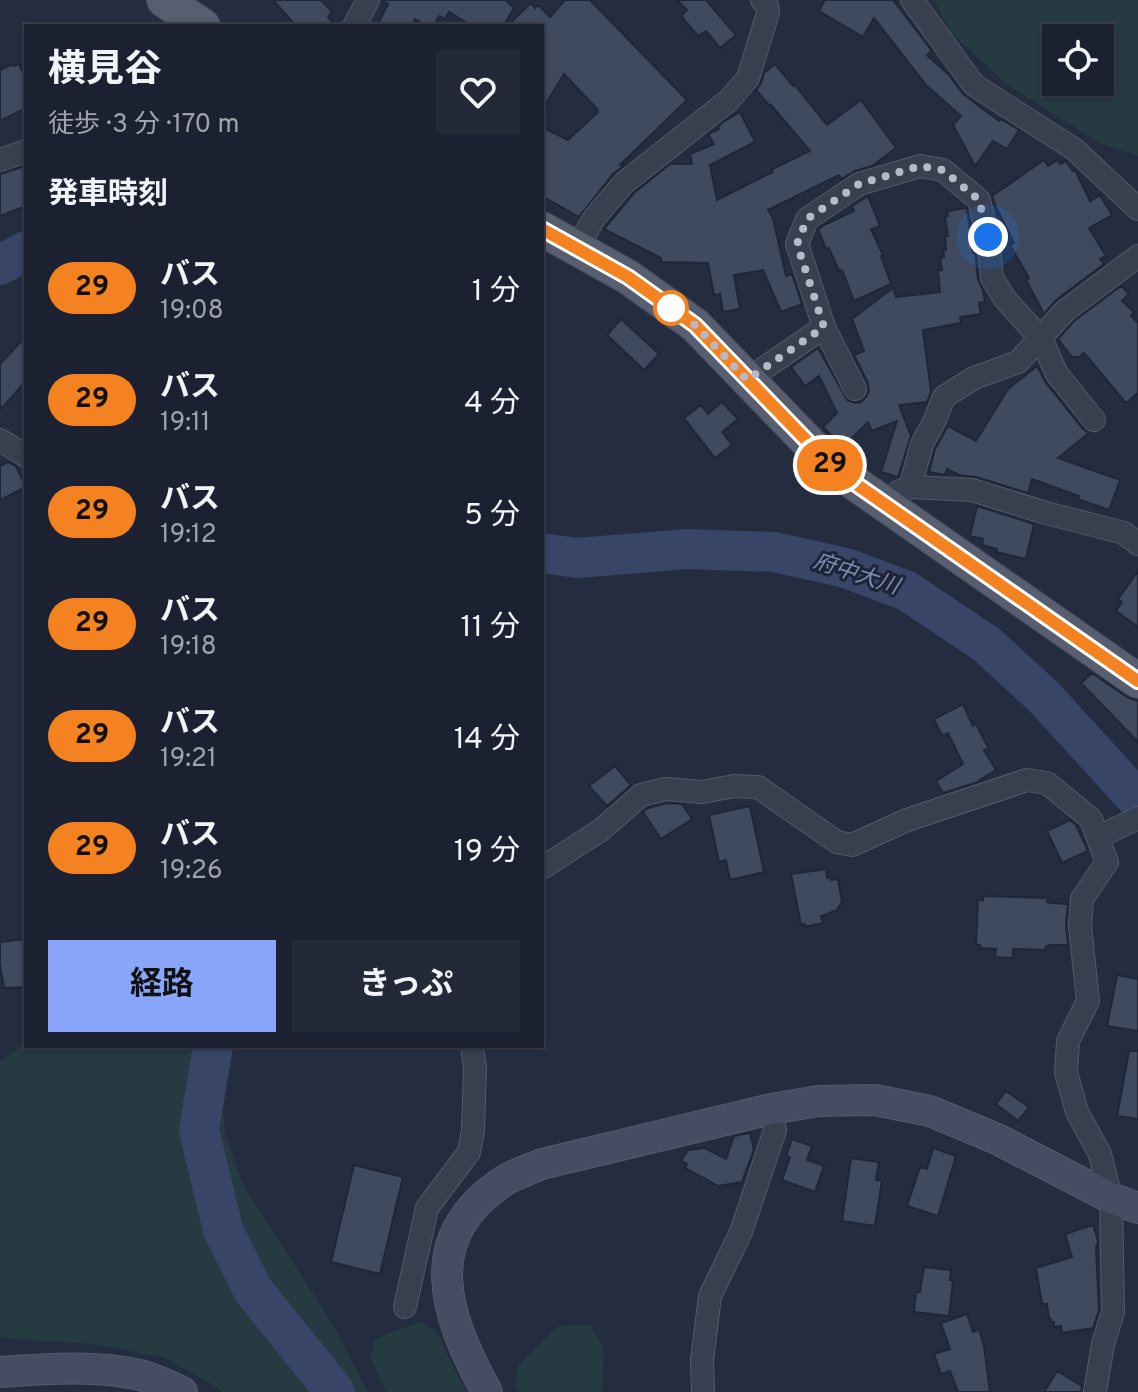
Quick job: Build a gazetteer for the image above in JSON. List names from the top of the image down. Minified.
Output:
{"water":["府中大川"],"lines":["bus line 29"],"page":{"on_map":"29","heading":[["横見谷","徒歩 · 3 分 · 170 m"],"発車時刻"],"list":[{"mark":"29","name":"バス","note":"19:08","value":"1 分"},{"mark":"29","name":"バス","note":"19:11","value":"4 分"},{"mark":"29","name":"バス","note":"19:12","value":"5 分"},{"mark":"29","name":"バス","note":"19:18","value":"11 分"},{"mark":"29","name":"バス","note":"19:21","value":"14 分"},{"mark":"29","name":"バス","note":"19:26","value":"19 分"}],"buttons":["経路","きっぷ"]}}
